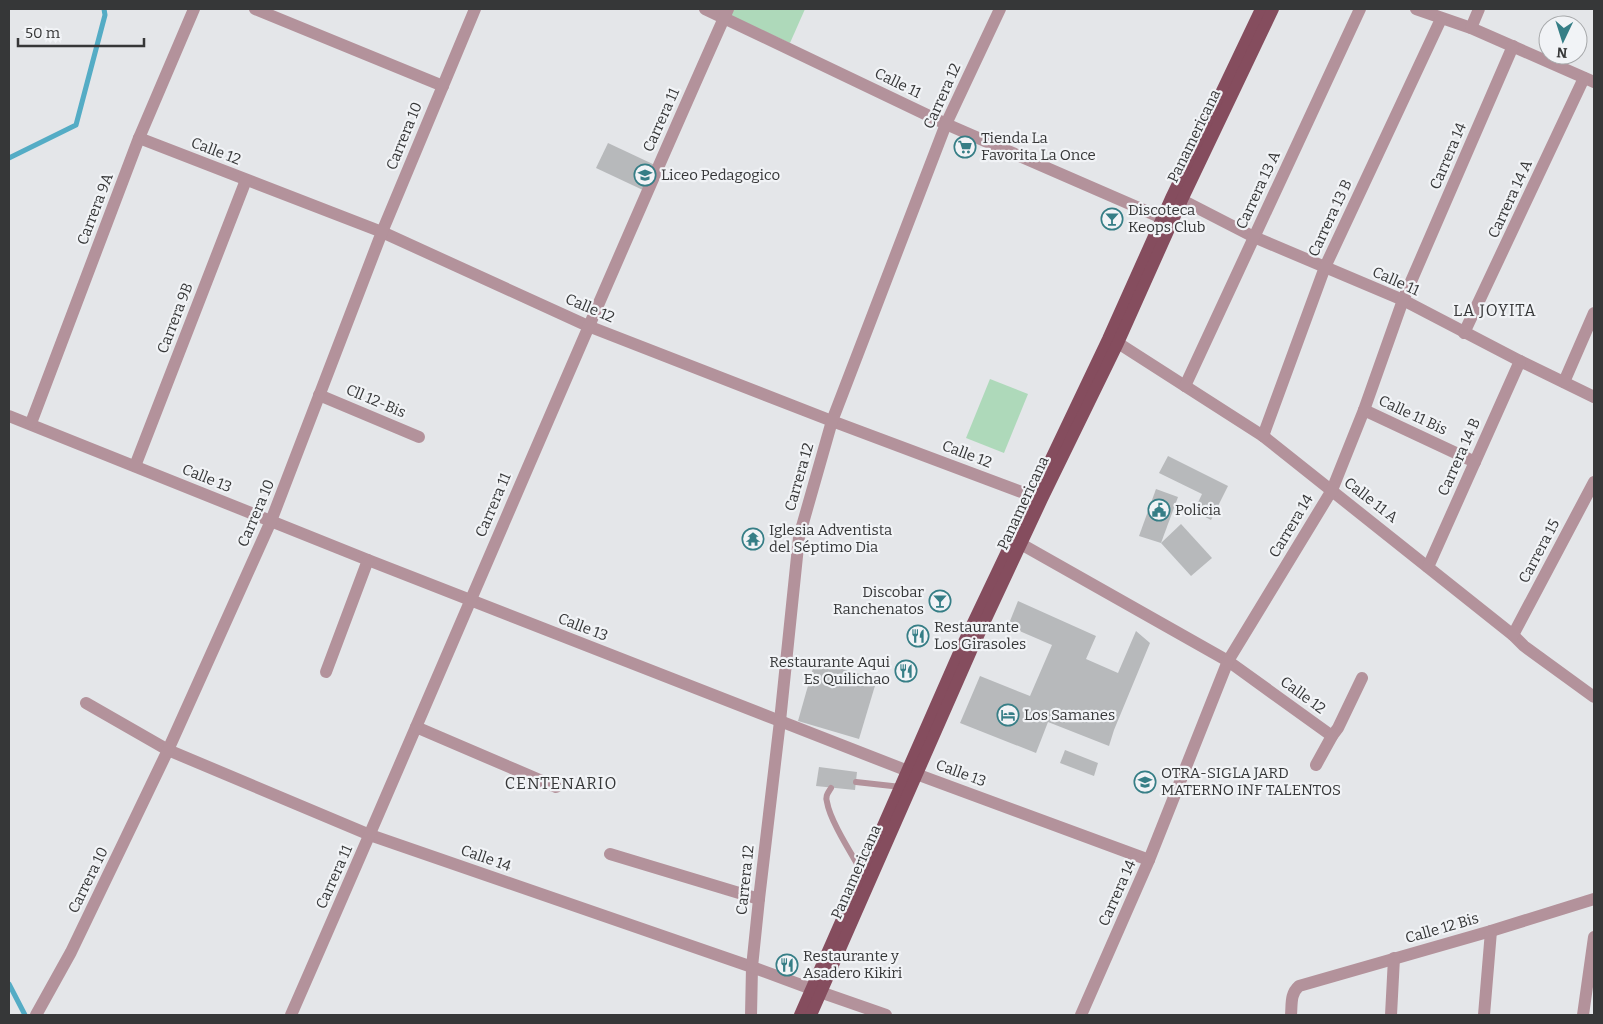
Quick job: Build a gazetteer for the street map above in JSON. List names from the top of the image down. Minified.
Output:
{"streets":{"main road":["Panamericana"],"street":["Calle 11","Carrera 12","Carrera 11","Carrera 10","Calle 12","Carrera 14","Carrera 13 A","Carrera 14 A","Carrera 9A","Carrera 13 B","Carrera 9B","Cll 12-Bis","Calle 11 Bis","Carrera 14 B","Calle 13","Calle 11 A","Carrera 15","Calle 14","Calle 12 Bis"]},"crossings":[["Calle 11","Carrera 12"],["Calle 11","Carrera 11"],["Calle 11","Panamericana"],["Calle 11","Carrera 14"],["Calle 11","Carrera 13 A"],["Calle 11","Carrera 14 A"],["Calle 11","Carrera 13 B"],["Calle 11","Carrera 14 B"],["Carrera 12","Calle 12"],["Carrera 12","Calle 13"],["Carrera 12","Calle 14"],["Carrera 11","Calle 12"],["Carrera 11","Calle 13"],["Carrera 11","Calle 14"],["Carrera 10","Calle 12"],["Carrera 10","Cll 12-Bis"],["Carrera 10","Calle 13"],["Carrera 10","Calle 14"],["Panamericana","Calle 12"],["Panamericana","Calle 13"],["Panamericana","Calle 11 A"],["Panamericana","Calle 14"],["Calle 12","Carrera 14"],["Calle 12","Carrera 9A"],["Calle 12","Carrera 9B"],["Carrera 14","Calle 11 Bis"],["Carrera 14","Calle 13"],["Carrera 14","Calle 11 A"],["Carrera 13 A","Calle 11 A"],["Carrera 9A","Calle 13"],["Carrera 13 B","Calle 11 A"],["Carrera 9B","Calle 13"],["Calle 11 Bis","Carrera 14 B"],["Carrera 14 B","Calle 11 A"],["Calle 11 A","Carrera 15"]],"districts":["LA JOYITA","CENTENARIO"],"places":{"supermarket":["Tienda La Favorita La Once"],"school or university":["Liceo Pedagogico","OTRA-SIGLA JARD MATERNO INF TALENTOS"],"bar":["Discoteca Keops Club","Discobar Ranchenatos"],"public building":["Policia"],"temple":["Iglesia Adventista del Séptimo Dia"],"restaurant":["Restaurante Los Girasoles","Restaurante Aqui Es Quilichao","Restaurante y Asadero Kikiri"],"hotel":["Los Samanes"]},"scale_bar":"50 m","north":"bottom"}
